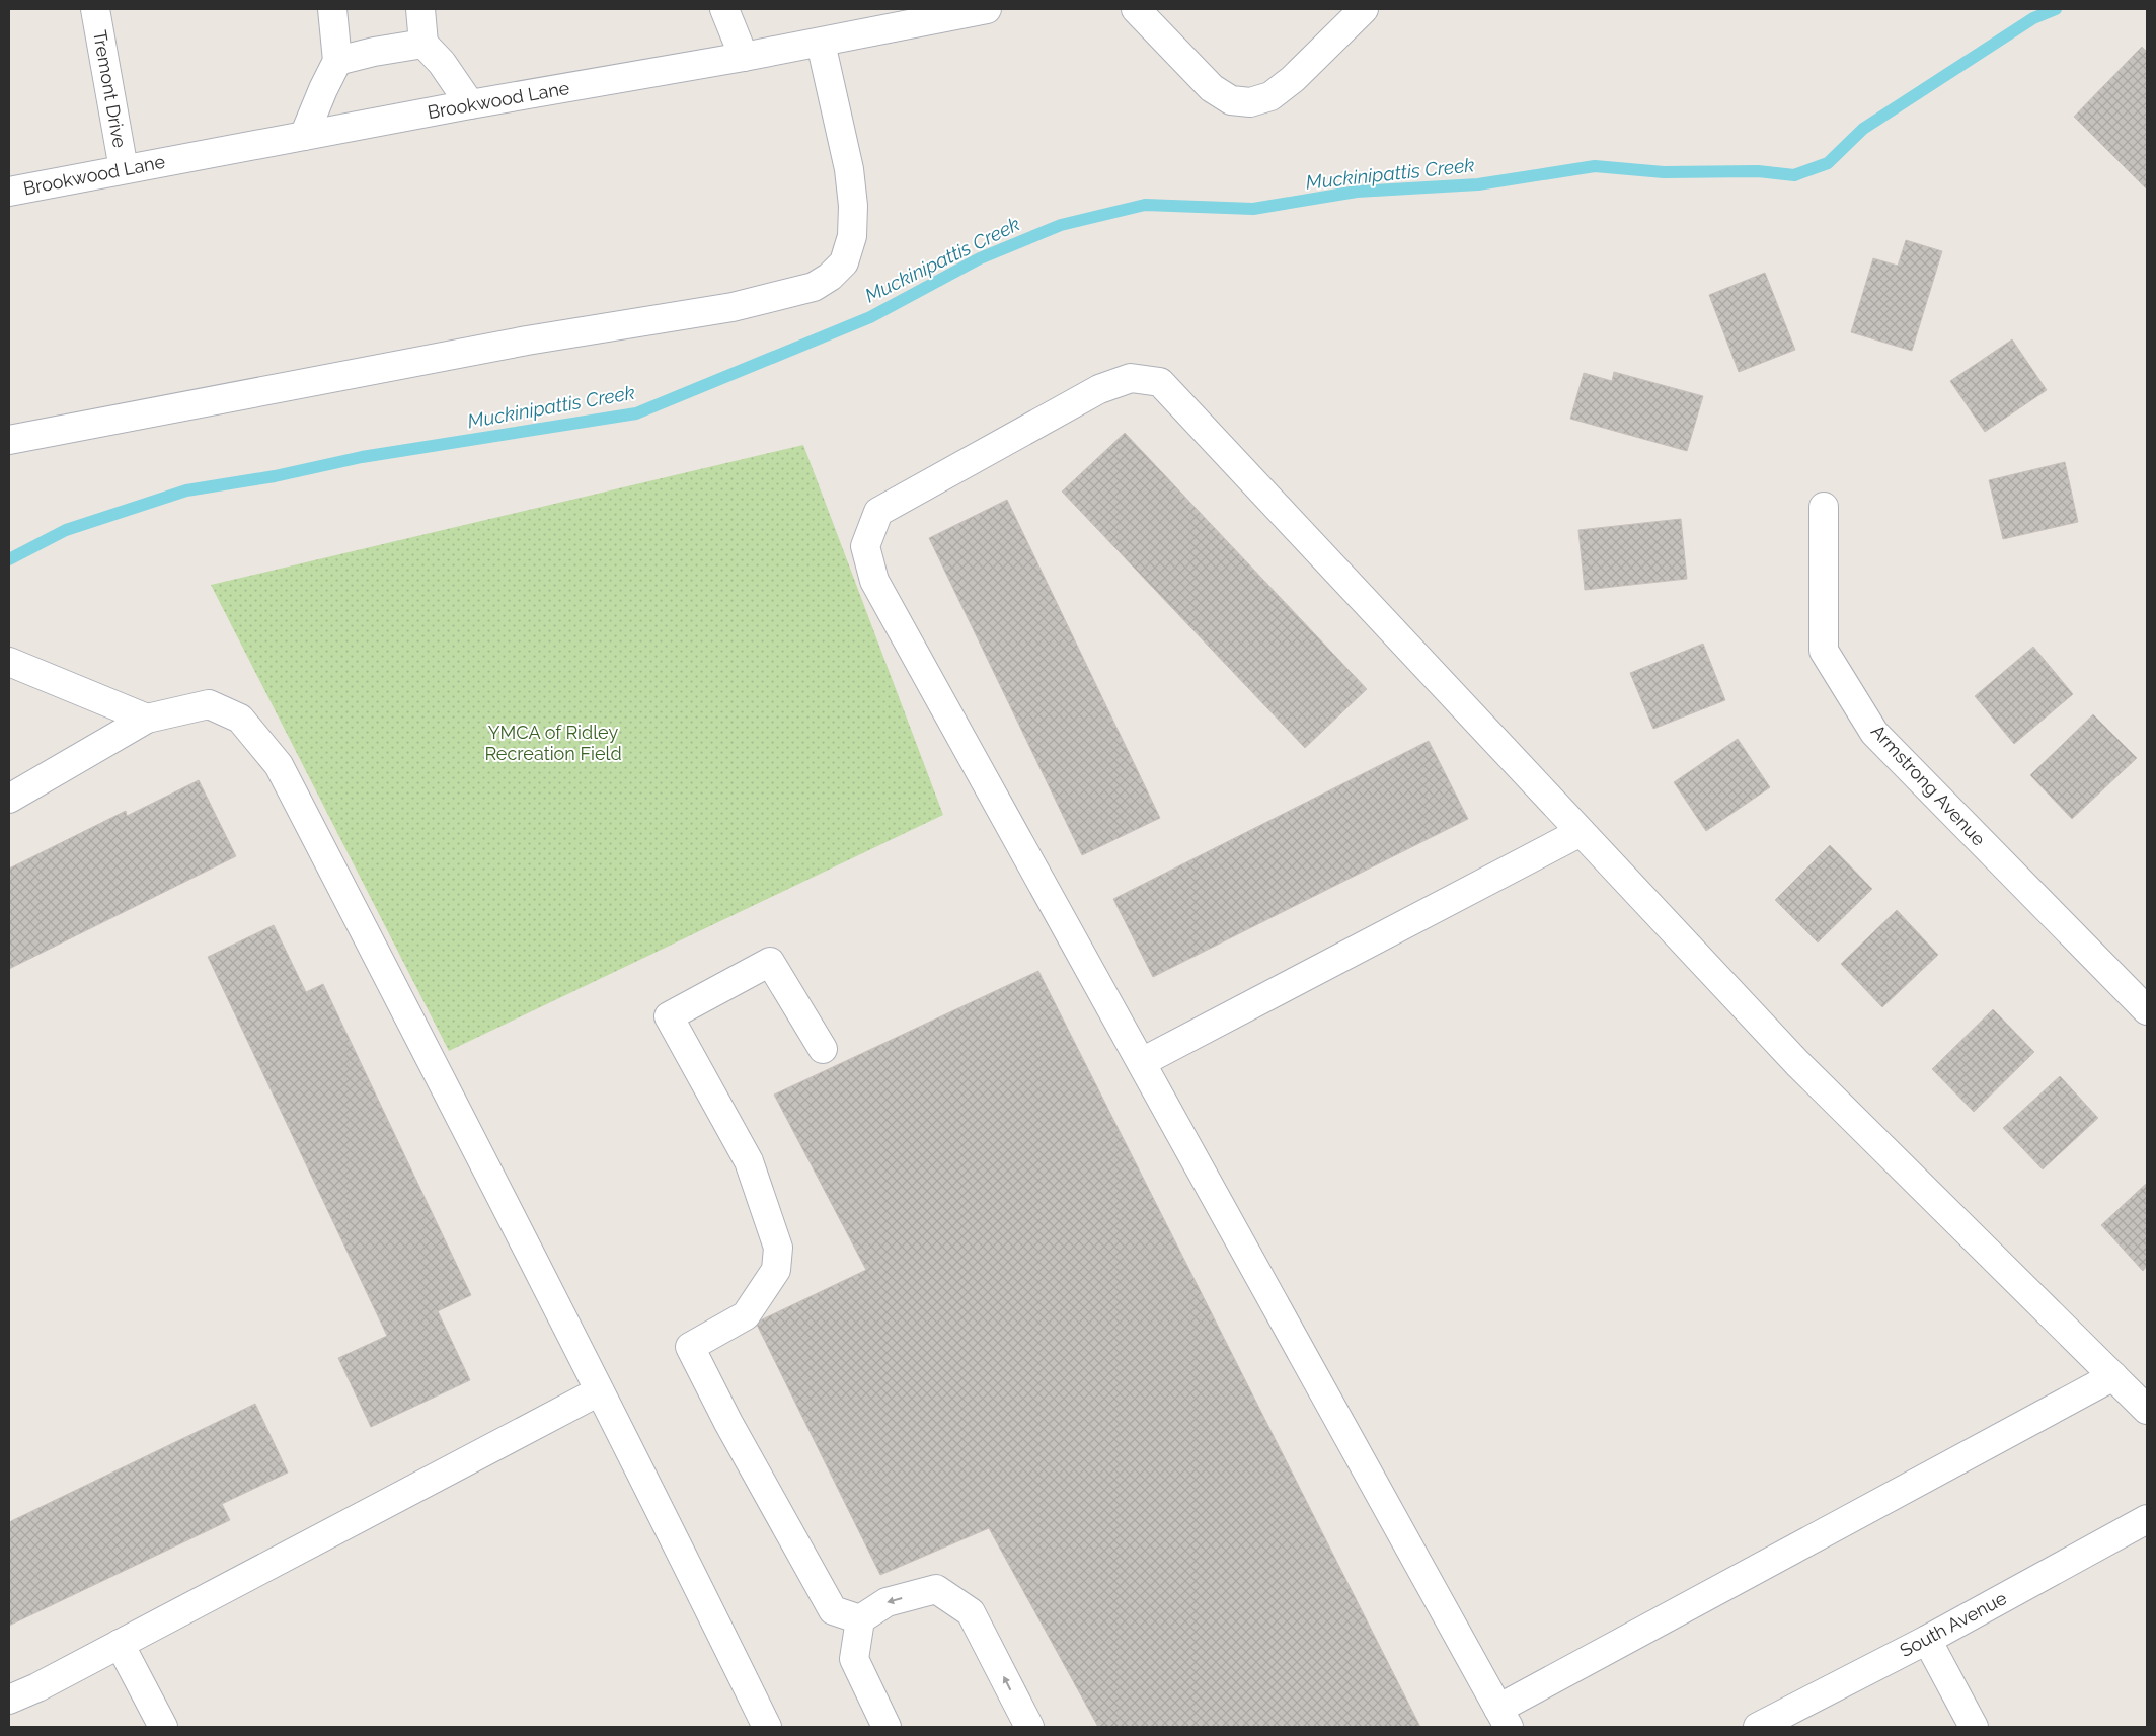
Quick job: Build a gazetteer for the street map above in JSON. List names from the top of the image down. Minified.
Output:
{"streets":{"street":["Tremont Drive","Brookwood Lane","Armstrong Avenue","South Avenue"]},"crossings":[["Tremont Drive","Brookwood Lane"]],"water":["Muckinipattis Creek"],"parks":["YMCA of Ridley Recreation Field"]}
